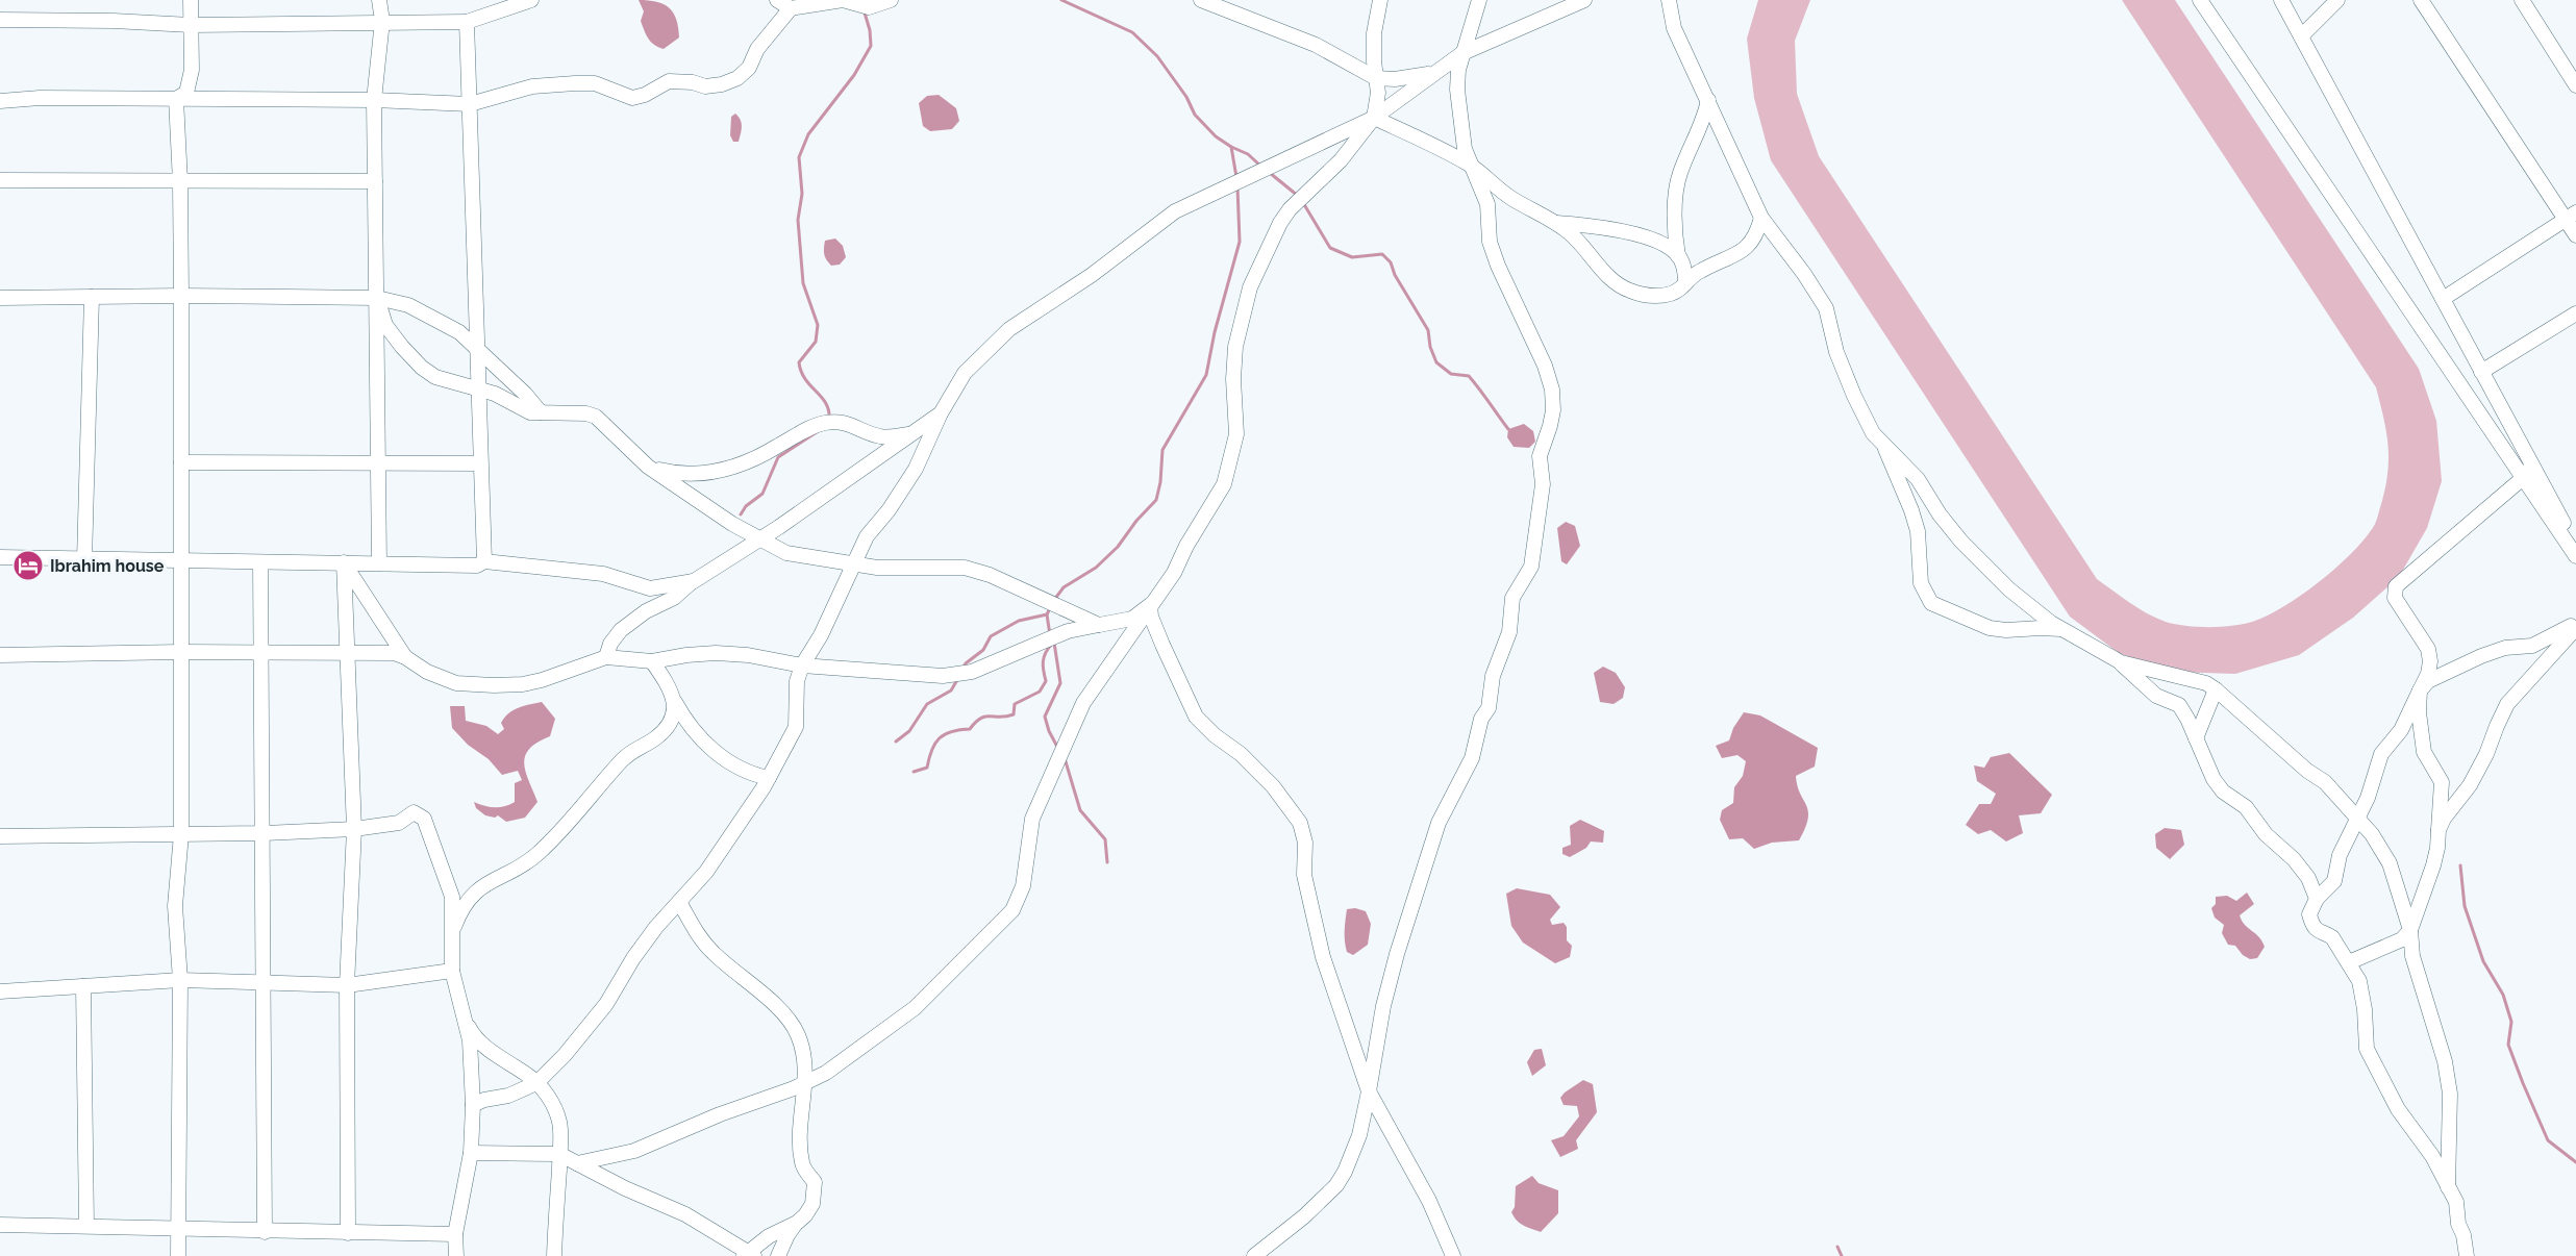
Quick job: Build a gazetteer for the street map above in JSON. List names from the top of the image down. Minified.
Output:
{"places":{"hotel":["Ibrahim house"]}}
